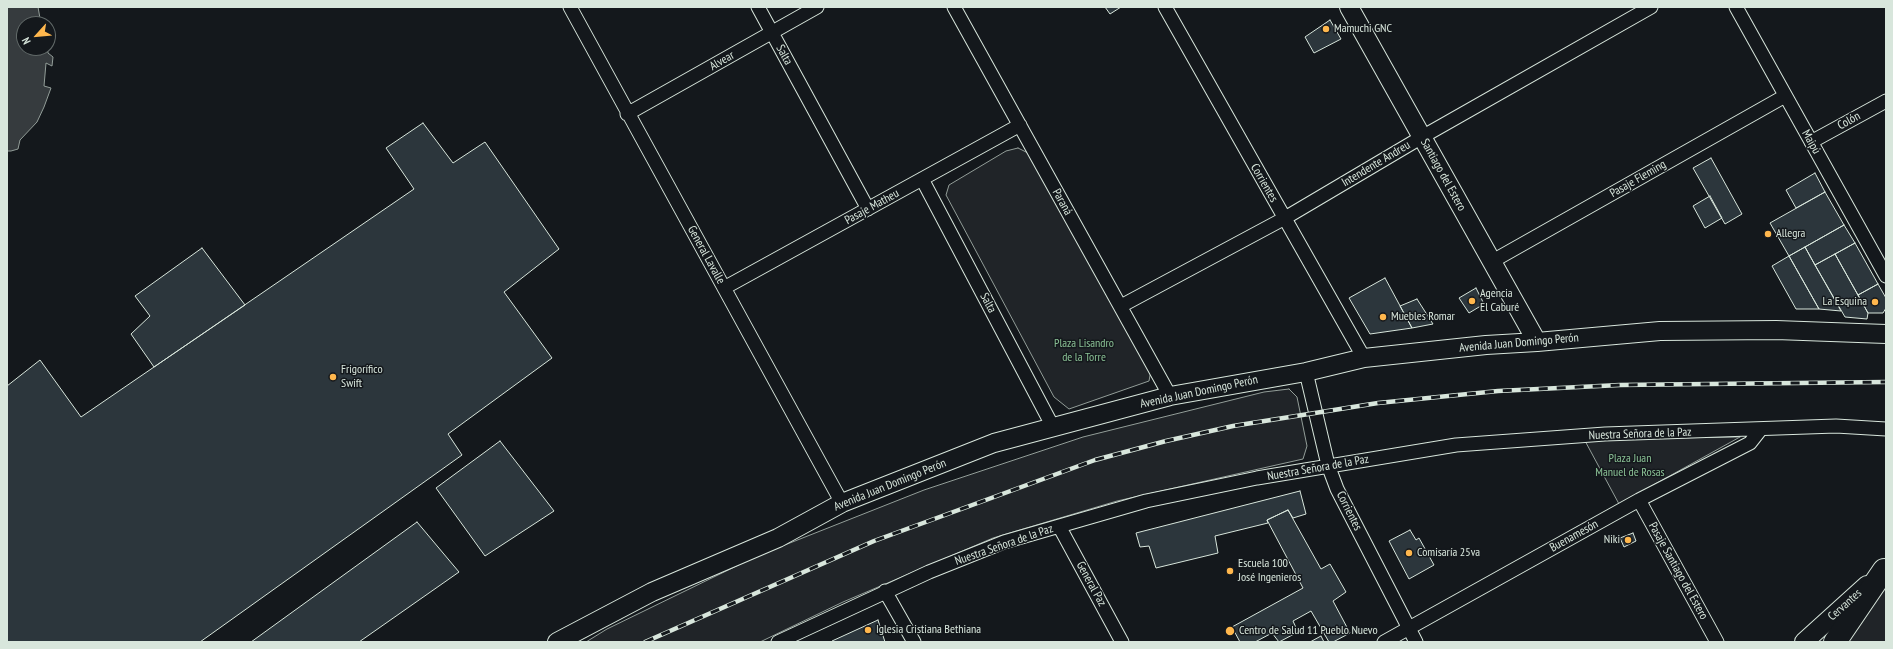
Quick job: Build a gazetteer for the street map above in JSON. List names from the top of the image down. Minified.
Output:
{"streets":{"street":["Salta","Alvear","Colón","Maipú","Intendente Andreu","Santiago del Estero","Pasaje Fleming","Corrientes","Paraná","Pasaje Matheu","General Lavalle","Avenida Juan Domingo Perón","Nuestra Señora de la Paz","Buenamesón","Pasaje Santiago del Estero","General Paz","Cervantes"]},"crossings":[["Salta","Alvear"],["Salta","Pasaje Matheu"],["Salta","Avenida Juan Domingo Perón"],["Alvear","General Lavalle"],["Colón","Maipú"],["Maipú","Pasaje Fleming"],["Intendente Andreu","Santiago del Estero"],["Intendente Andreu","Corrientes"],["Intendente Andreu","Paraná"],["Santiago del Estero","Pasaje Fleming"],["Santiago del Estero","Avenida Juan Domingo Perón"],["Corrientes","Avenida Juan Domingo Perón"],["Corrientes","Nuestra Señora de la Paz"],["Corrientes","Buenamesón"],["Paraná","Pasaje Matheu"],["Paraná","Avenida Juan Domingo Perón"],["Pasaje Matheu","General Lavalle"],["General Lavalle","Avenida Juan Domingo Perón"],["Nuestra Señora de la Paz","Buenamesón"],["Nuestra Señora de la Paz","General Paz"],["Buenamesón","Pasaje Santiago del Estero"]],"parks":["Plaza Lisandro de la Torre","Plaza Juan Manuel de Rosas"],"places":["Mamuchi GNC","Allegra","Agencia El Caburé","La Esquina","Muebles Romar","Frigorífico Swift","Niki","Comisaría 25va","Escuela 100 José Ingenieros","Iglesia Cristiana Bethiana","Centro de Salud 11 Pueblo Nuevo"],"north":"bottom left"}
